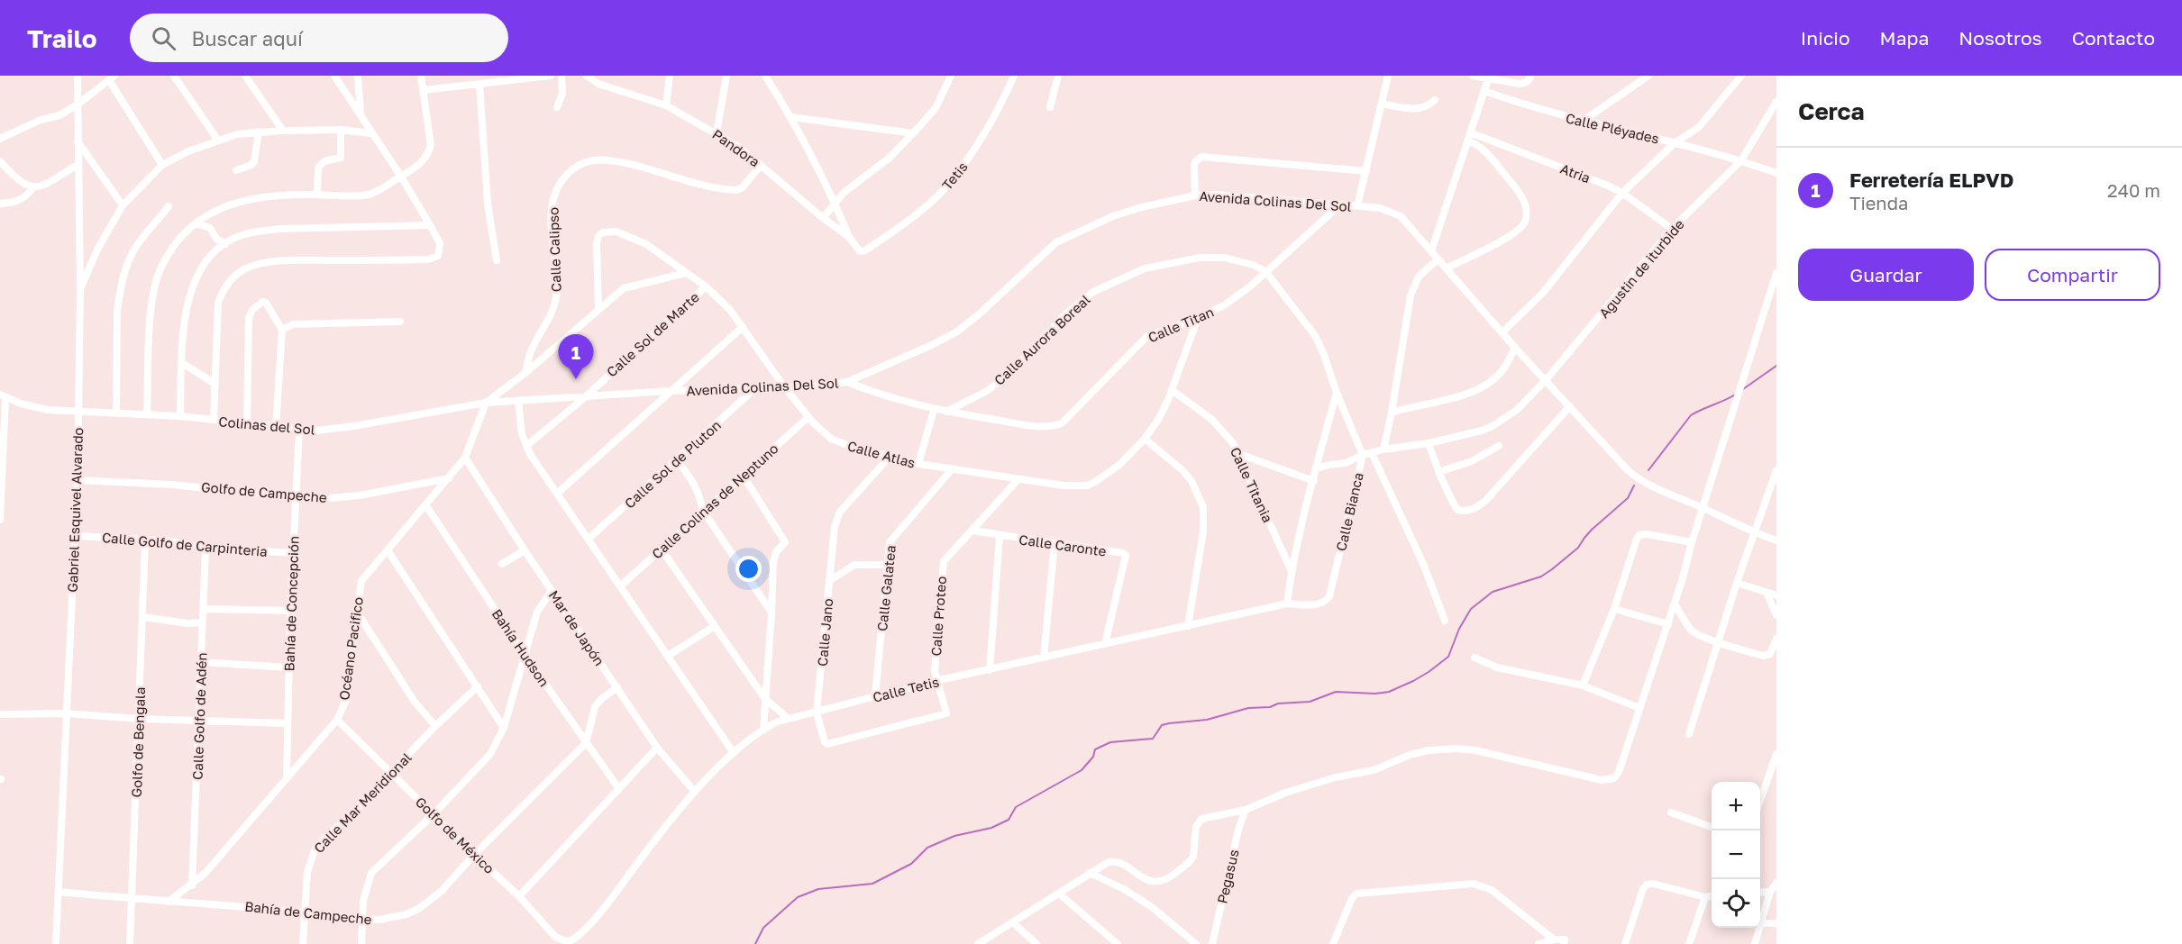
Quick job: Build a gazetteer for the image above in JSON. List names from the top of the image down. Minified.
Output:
{"streets":{"street":["Calle Pléyades","Pandora","Atria","Tetis","Avenida Colinas Del Sol","Calle Calipso","Agustin de iturbide","Calle Titan","Calle Sol de Marte","Calle Aurora Boreal","Colinas del Sol","Calle Atlas","Calle Sol de Pluton","Calle Titania","Golfo de Campeche","Calle Colinas de Neptuno","Gabriel Esquivel Alvarado","Calle Bianca","Calle Golfo de Carpinteria","Calle Caronte","Calle Galatea","Bahía de Concepción","Calle Proteo","Mar de Japón","Calle Jano","Bahía Hudson","Océano Pacifico","Calle Tetis","Calle Golfo de Adén","Golfo de Bengala","Calle Mar Meridional","Golfo de México","Pegasus","Bahía de Campeche"]},"crossings":[["Calle Pléyades","Agustin de iturbide"],["Pandora","Tetis"],["Pandora","Calle Calipso"],["Atria","Agustin de iturbide"],["Avenida Colinas Del Sol","Agustin de iturbide"],["Avenida Colinas Del Sol","Calle Titan"],["Avenida Colinas Del Sol","Calle Sol de Marte"],["Avenida Colinas Del Sol","Colinas del Sol"],["Avenida Colinas Del Sol","Calle Atlas"],["Avenida Colinas Del Sol","Calle Sol de Pluton"],["Agustin de iturbide","Calle Bianca"],["Calle Titan","Calle Aurora Boreal"],["Calle Titan","Calle Atlas"],["Calle Sol de Marte","Calle Atlas"],["Colinas del Sol","Gabriel Esquivel Alvarado"],["Colinas del Sol","Bahía de Concepción"],["Colinas del Sol","Océano Pacifico"],["Calle Atlas","Calle Titania"],["Calle Atlas","Calle Colinas de Neptuno"],["Calle Atlas","Calle Galatea"],["Calle Atlas","Calle Proteo"],["Calle Atlas","Calle Jano"],["Golfo de Campeche","Gabriel Esquivel Alvarado"],["Golfo de Campeche","Bahía de Concepción"],["Golfo de Campeche","Océano Pacifico"],["Gabriel Esquivel Alvarado","Calle Golfo de Carpinteria"],["Gabriel Esquivel Alvarado","Bahía de Campeche"],["Calle Bianca","Calle Tetis"],["Calle Golfo de Carpinteria","Bahía de Concepción"],["Calle Golfo de Carpinteria","Calle Golfo de Adén"],["Calle Golfo de Carpinteria","Golfo de Bengala"],["Calle Caronte","Calle Proteo"],["Calle Caronte","Calle Tetis"],["Calle Galatea","Calle Tetis"],["Bahía de Concepción","Océano Pacifico"],["Calle Proteo","Calle Jano"],["Calle Proteo","Calle Tetis"],["Mar de Japón","Océano Pacifico"],["Mar de Japón","Calle Tetis"],["Calle Jano","Calle Tetis"],["Bahía Hudson","Océano Pacifico"],["Bahía Hudson","Bahía de Campeche"],["Océano Pacifico","Calle Golfo de Adén"],["Océano Pacifico","Golfo de México"],["Océano Pacifico","Bahía de Campeche"],["Calle Tetis","Golfo de México"],["Golfo de Bengala","Bahía de Campeche"],["Calle Mar Meridional","Golfo de México"],["Calle Mar Meridional","Bahía de Campeche"],["Golfo de México","Bahía de Campeche"]],"page":{"header":"Trailo","search":"Buscar aquí","nav":["Inicio","Mapa","Nosotros","Contacto"],"heading":"Cerca","list":[{"mark":"1","name":"Ferretería ELPVD","note":"Tienda","value":"240 m"}],"buttons":["Guardar","Compartir"],"pins":"1","map_buttons":["+","−"]}}
